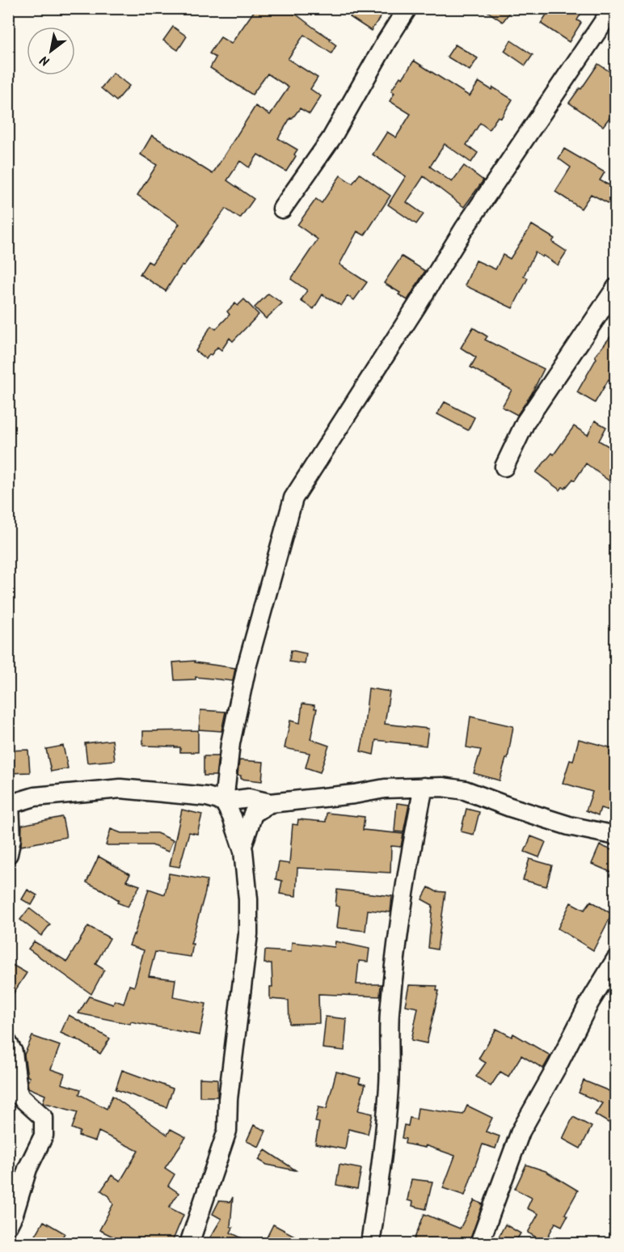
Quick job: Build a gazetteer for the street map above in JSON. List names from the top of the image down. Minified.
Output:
{"north":"bottom left"}
